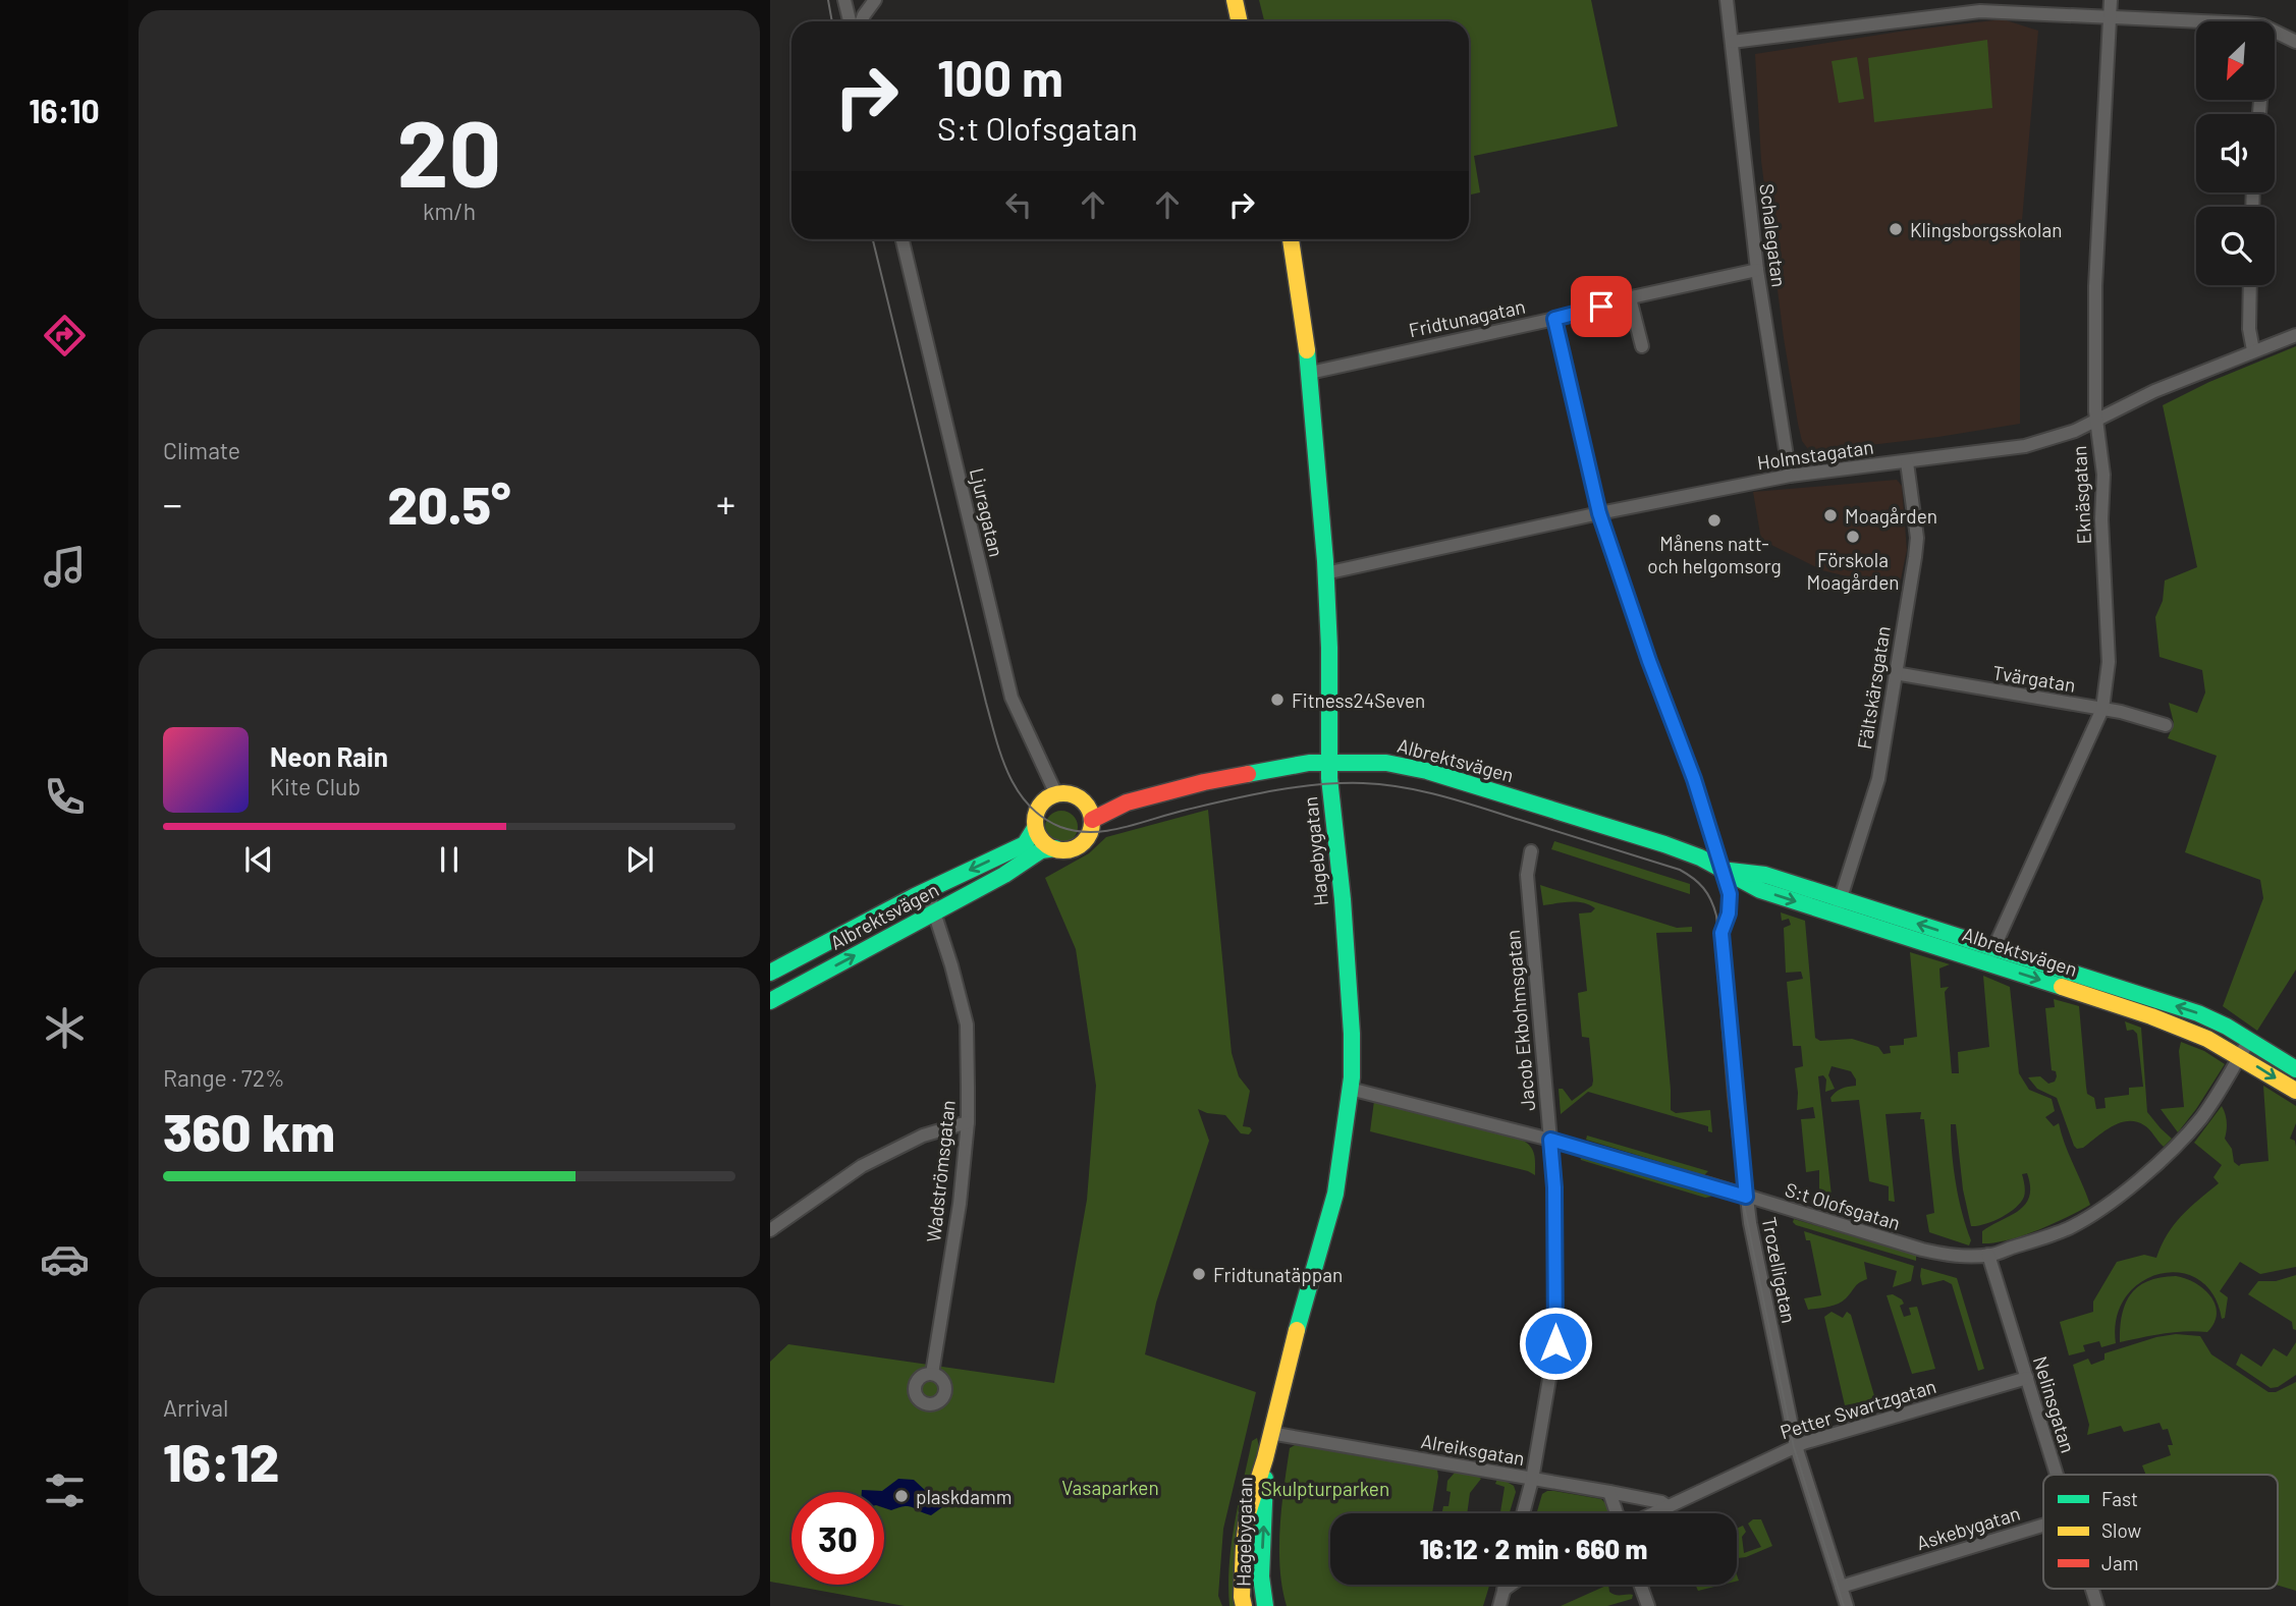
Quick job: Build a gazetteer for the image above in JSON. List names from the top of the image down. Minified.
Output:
{"streets":{"main road":["Albrektsvägen","Hagebygatan"],"street":["Schalegatan","Fridtunagatan","Holmstagatan","Eknäsgatan","Ljuragatan","Tvärgatan","Fältskärsgatan","Jacob Ekbohmsgatan","Wadströmsgatan","S:t Olofsgatan","Trozelligatan","Nelinsgatan","Petter Swartzgatan","Alreiksgatan","Askebygatan"]},"crossings":[["Schalegatan","Fridtunagatan"],["Schalegatan","Holmstagatan"],["Fridtunagatan","Hagebygatan"],["Fridtunagatan","Trozelligatan"],["Holmstagatan","Eknäsgatan"],["Holmstagatan","Fältskärsgatan"],["Holmstagatan","Hagebygatan"],["Holmstagatan","Trozelligatan"],["Eknäsgatan","Tvärgatan"],["Eknäsgatan","Albrektsvägen"],["Ljuragatan","Albrektsvägen"],["Tvärgatan","Fältskärsgatan"],["Fältskärsgatan","Albrektsvägen"],["Albrektsvägen","Hagebygatan"],["Albrektsvägen","Wadströmsgatan"],["Albrektsvägen","S:t Olofsgatan"],["Albrektsvägen","Trozelligatan"],["Hagebygatan","S:t Olofsgatan"],["Hagebygatan","Alreiksgatan"],["Jacob Ekbohmsgatan","S:t Olofsgatan"],["Jacob Ekbohmsgatan","Alreiksgatan"],["S:t Olofsgatan","Trozelligatan"],["S:t Olofsgatan","Nelinsgatan"],["Trozelligatan","Petter Swartzgatan"],["Trozelligatan","Askebygatan"],["Nelinsgatan","Petter Swartzgatan"],["Petter Swartzgatan","Alreiksgatan"]],"parks":["Vasaparken","Skulpturparken"],"places":["Klingsborgsskolan","Moagården","Månens natt- och helgomsorg","Förskola Moagården","Fitness24Seven","Fridtunatäppan","plaskdamm"],"legend":["Fast","Slow","Jam"],"north":"bottom left","page":{"tabs":"16:10","tile":[["20","km/h"],"Climate",["Range · 72%","360 km"],["Arrival","16:12"]],"turn":["100 m","S:t Olofsgatan"],"heat":["−","20.5°","+"],"song":["Neon Rain","Kite Club"],"limit":"30","trip":"16:12 · 2 min · 660 m"}}
